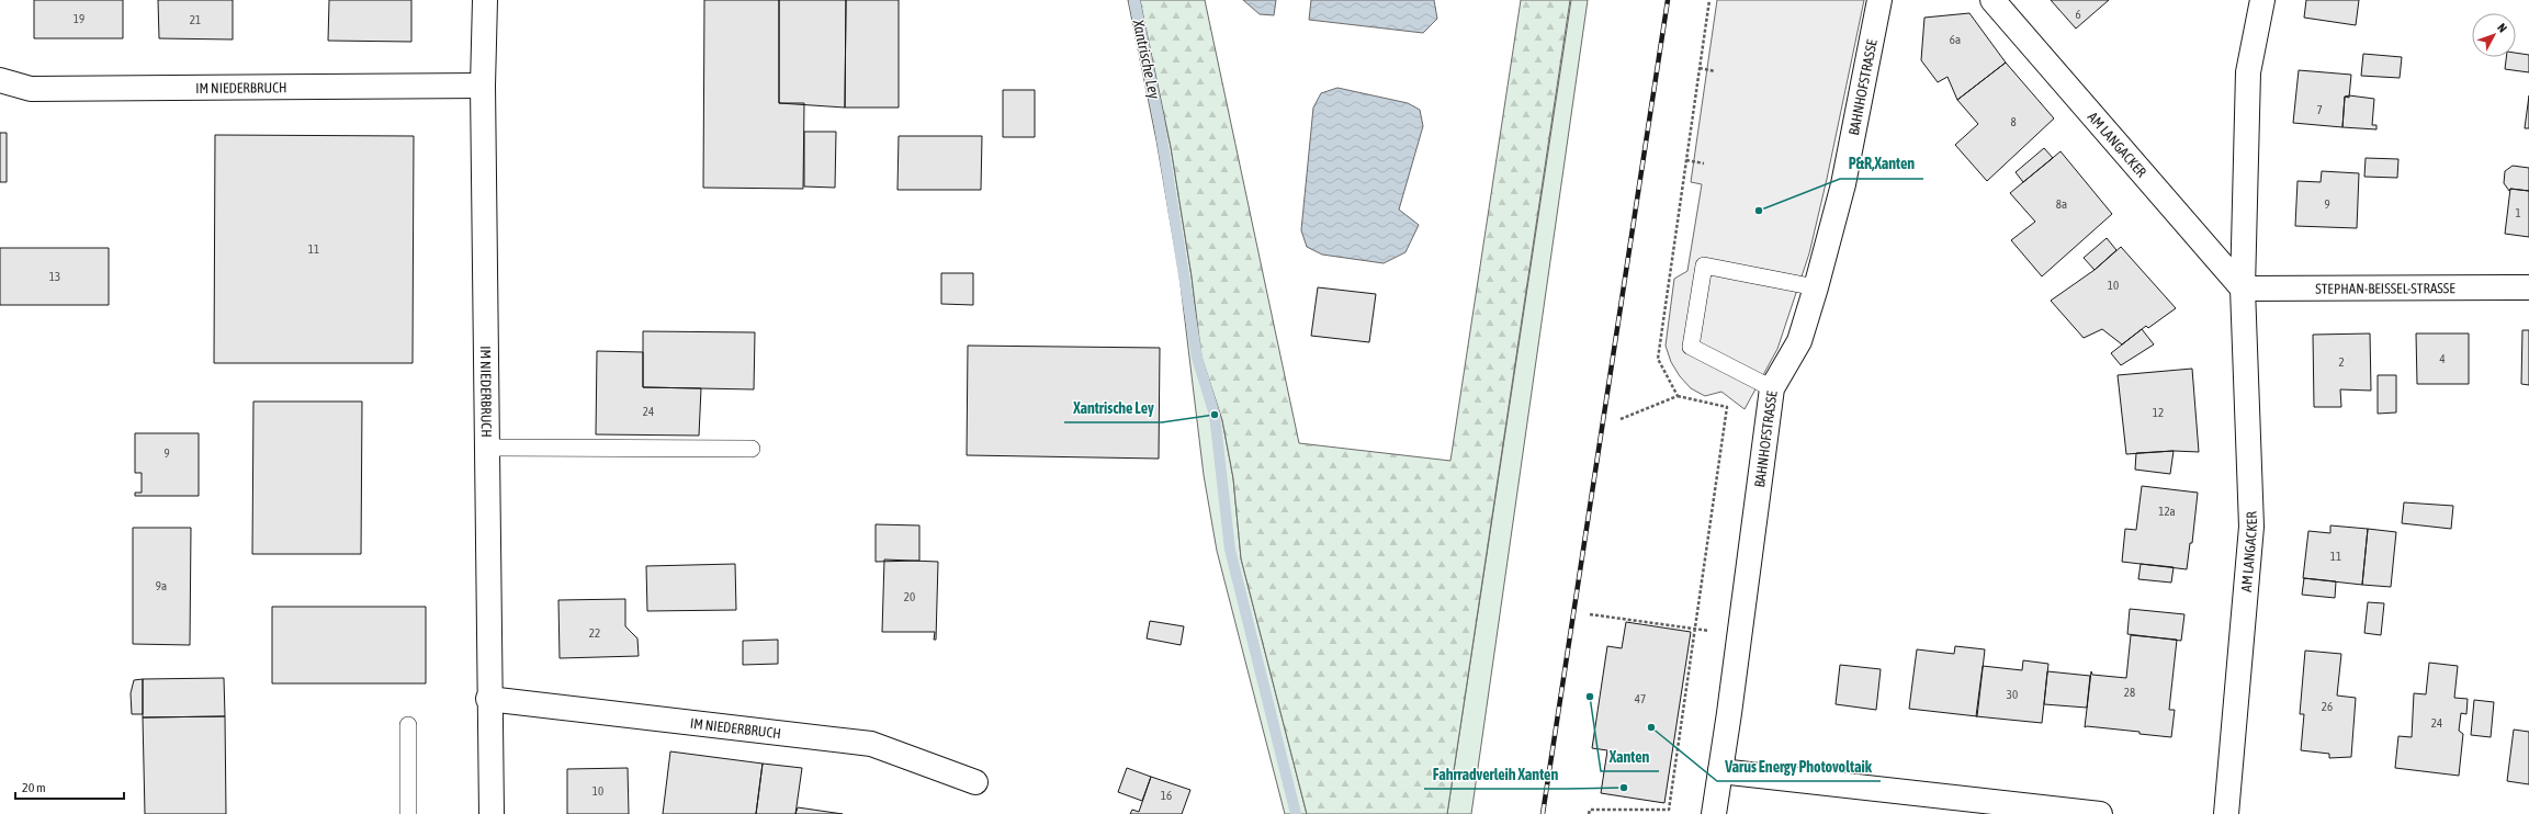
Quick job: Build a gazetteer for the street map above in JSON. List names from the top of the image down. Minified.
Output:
{"streets":{"street":["BAHNHOFSTRASSE","IM NIEDERBRUCH","AM LANGACKER","STEPHAN-BEISSEL-STRASSE"]},"crossings":[["AM LANGACKER","STEPHAN-BEISSEL-STRASSE"]],"water":["Xantrische Ley"],"places":["P&R,Xanten","Xantrische Ley","Xanten","Varus Energy Photovoltaik","Fahrradverleih Xanten"],"house_numbers":["6","19","21","6a","7","8","8a","9","1","11","13","10","4","2","24","12","9","12a","11","9a","20","22","28","30","47","26","24","10","16"],"scale_bar":"20 m","north":"top right"}
